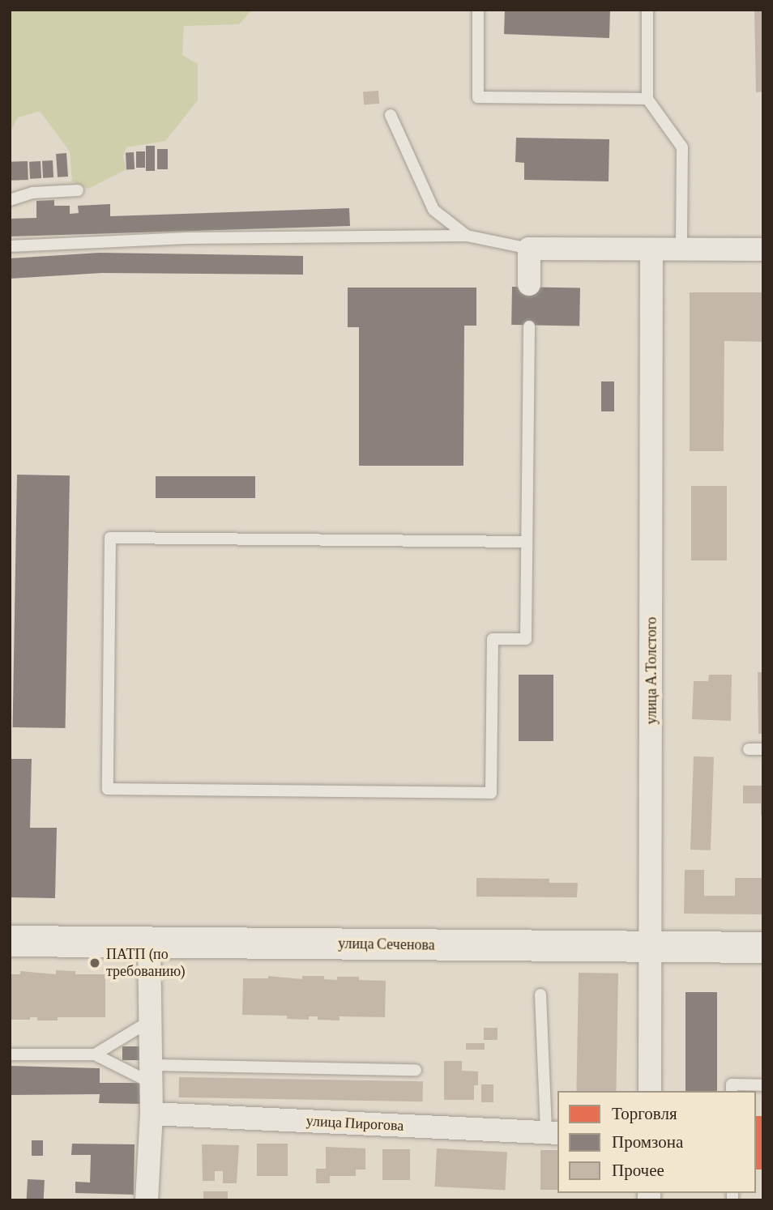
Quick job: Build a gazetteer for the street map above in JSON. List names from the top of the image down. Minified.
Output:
{"streets":{"main road":["улица Сеченова"],"street":["улица А.Толстого","улица Пирогова"]},"crossings":[["улица А.Толстого","улица Сеченова"]],"places":["ПАТП (по требованию)"],"legend":["Торговля","Промзона","Прочее"]}
